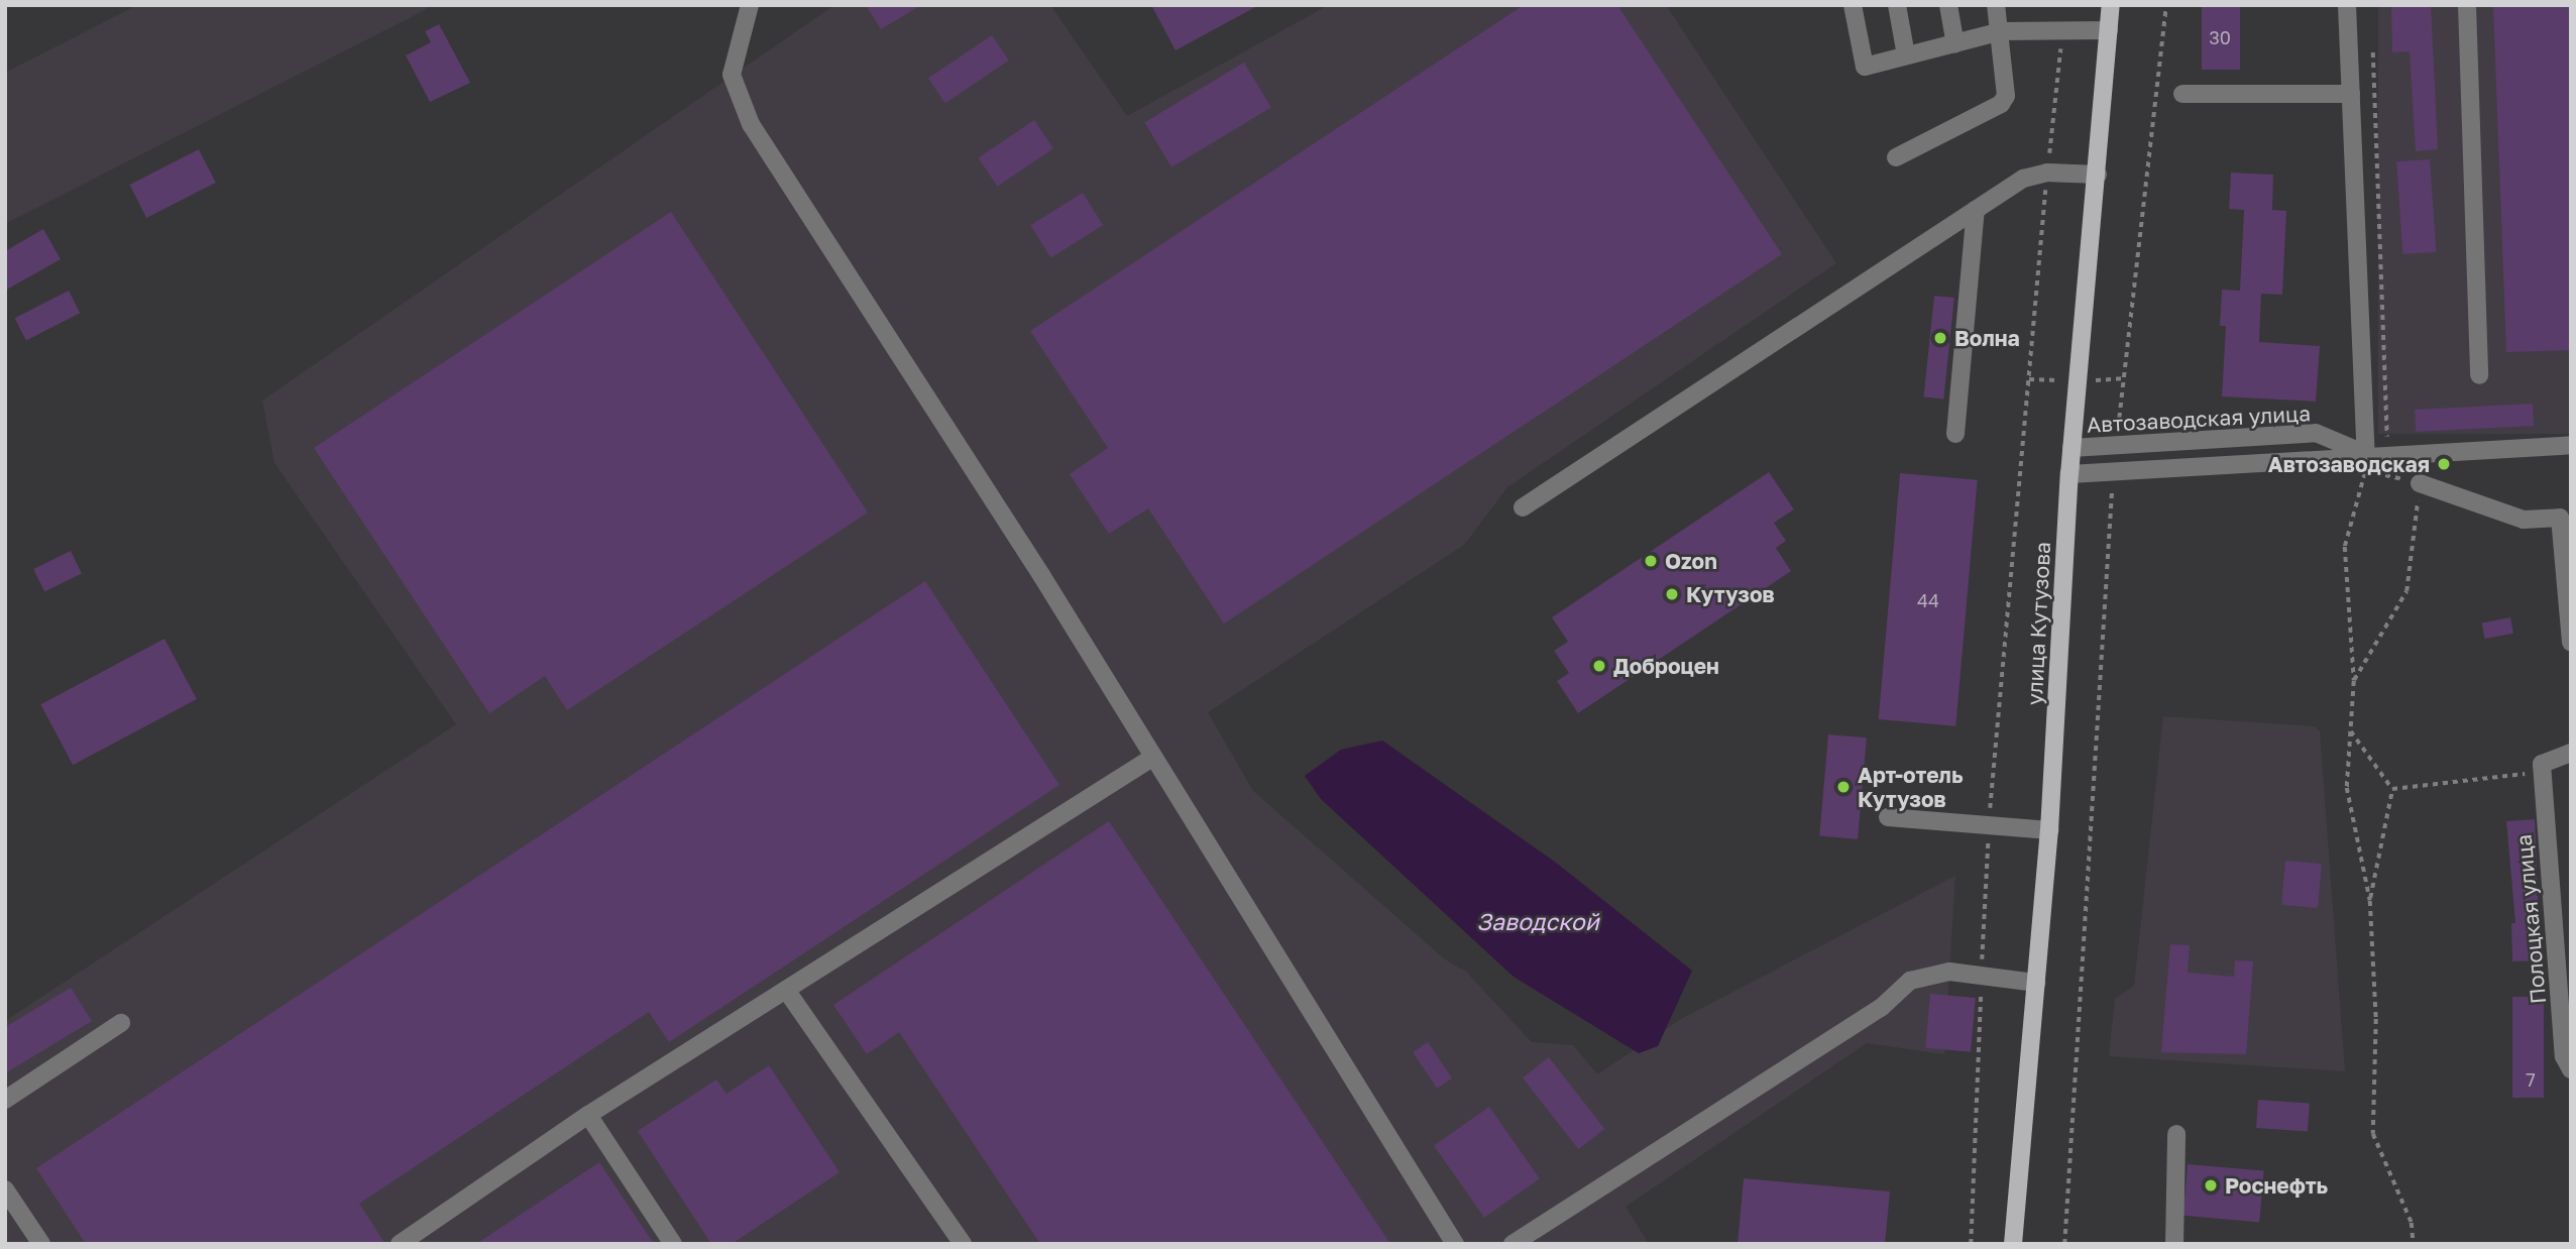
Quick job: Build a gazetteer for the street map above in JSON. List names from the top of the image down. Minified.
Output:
{"streets":{"main road":["улица Кутузова"],"street":["Автозаводская улица","Полоцкая улица"]},"crossings":[["Автозаводская улица","улица Кутузова"]],"water":["Заводской"],"places":["Волна","Автозаводская","Ozon","Кутузов","Доброцен","Арт-отель Кутузов","Роснефть"],"house_numbers":["30","44","7"]}
